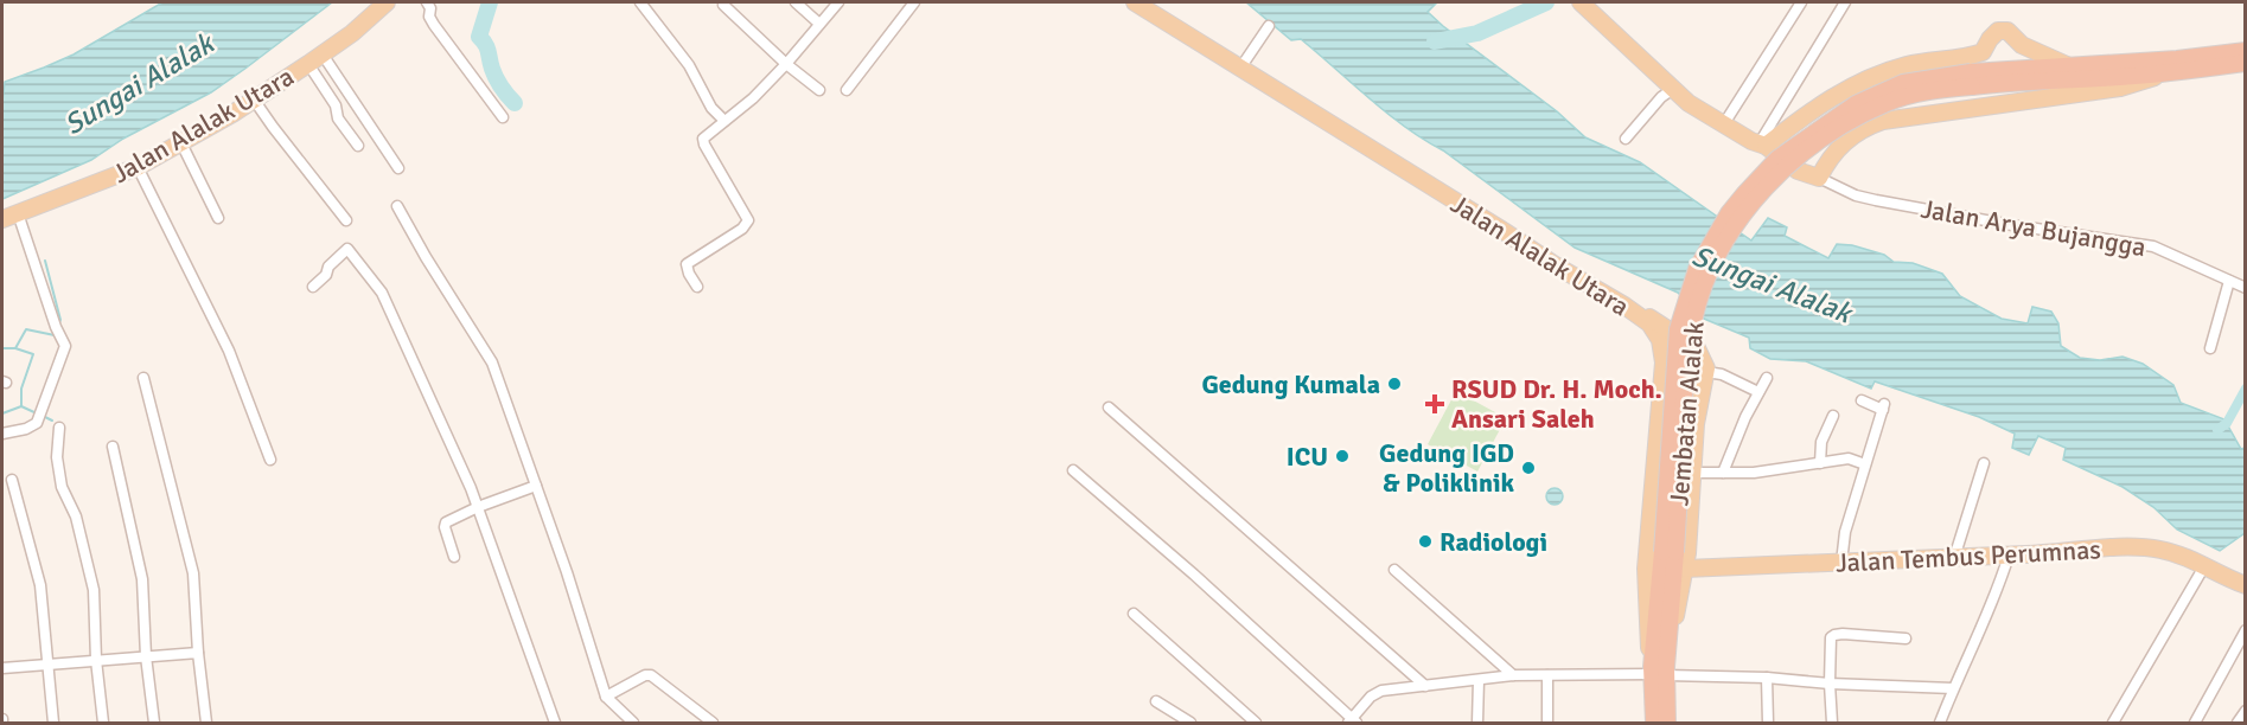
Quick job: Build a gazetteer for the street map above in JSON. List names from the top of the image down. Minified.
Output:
{"streets":{"highway":["Jembatan Alalak"],"main road":["Jalan Alalak Utara","Jalan Tembus Perumnas"],"street":["Jalan Arya Bujangga"]},"water":["Sungai Alalak"],"places":{"other":["Gedung Kumala","ICU","Gedung IGD & Poliklinik","Radiologi"],"health":["RSUD Dr. H. Moch. Ansari Saleh"]}}
